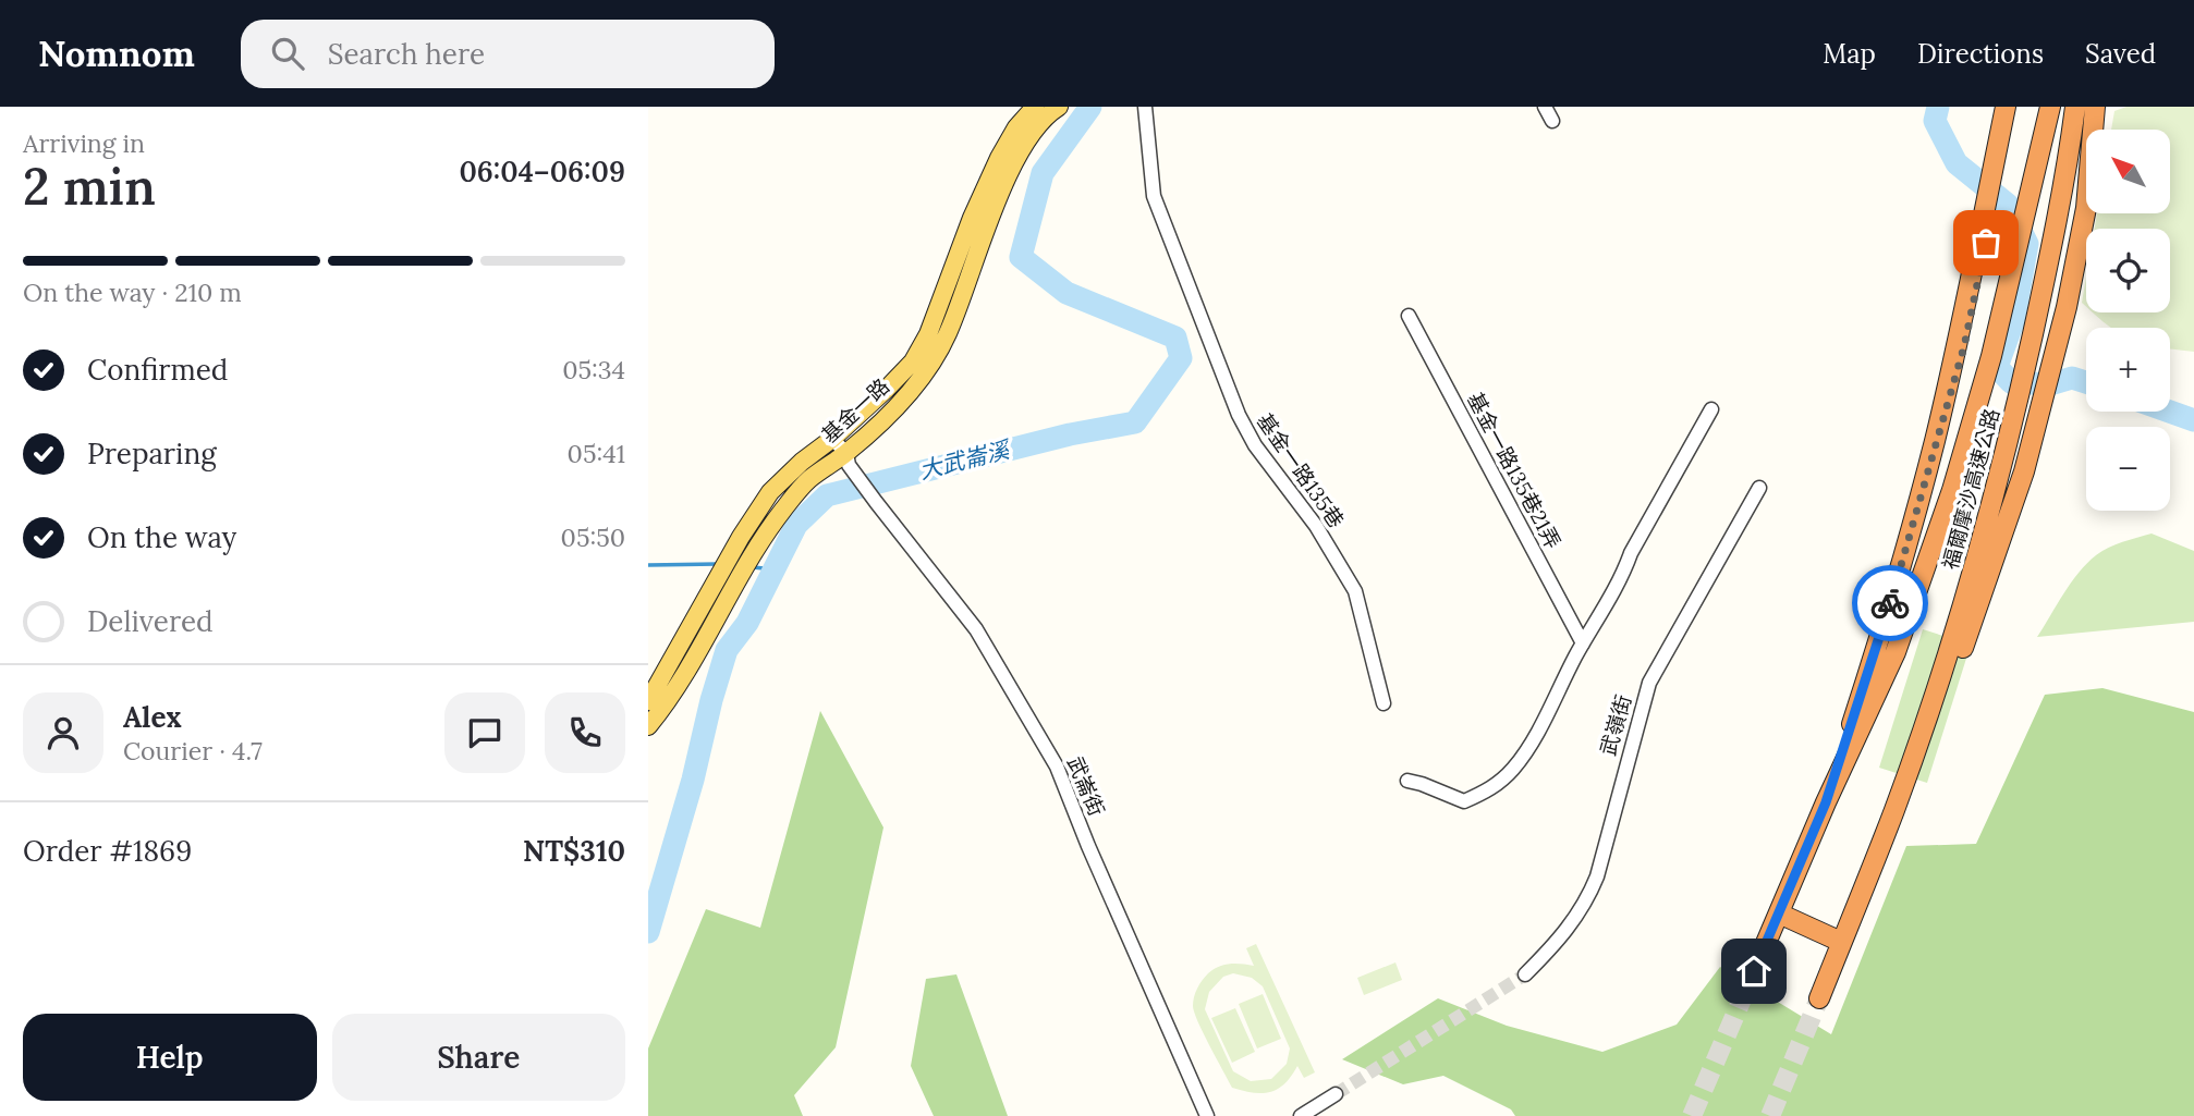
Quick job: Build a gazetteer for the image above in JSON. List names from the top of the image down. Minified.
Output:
{"streets":{"highway":["福爾摩沙高速公路"],"main road":["基金一路"],"street":["基金一路135巷","基金一路135巷21弄","武嶺街","武崙街"]},"crossings":[["基金一路","武崙街"]],"water":["大武崙溪"],"north":"top left","page":{"header":"Nomnom","search":"Search here","nav":["Map","Directions","Saved"],"heading":["2 min","Arriving in","06:04–06:09"],"panel":["Alex","Courier · 4.7","Order #1869","NT$310"],"map_buttons":["+","−"],"bar":"On the way · 210 m","list":[["Confirmed","05:34"],["Preparing","05:41"],["On the way","05:50"],"Delivered"],"buttons":["Help","Share"]}}
